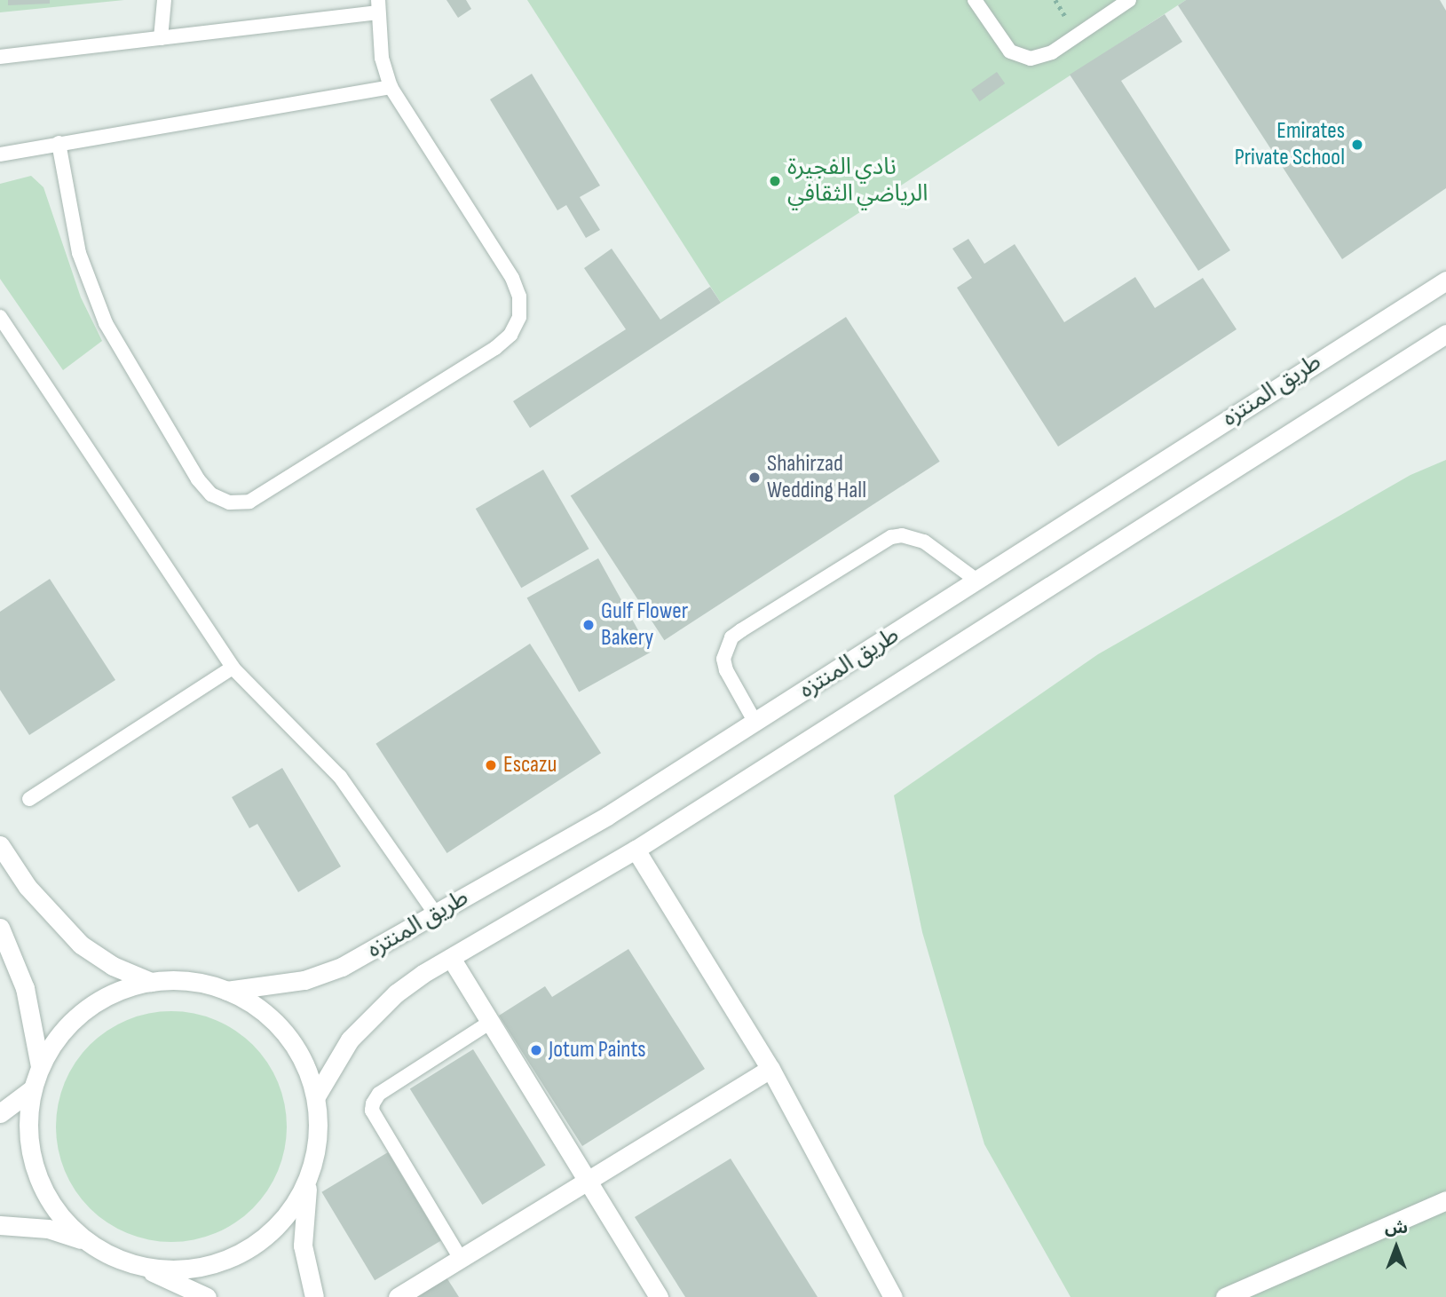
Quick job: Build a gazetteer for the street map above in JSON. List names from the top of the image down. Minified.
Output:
{"streets":{"street":["طريق المنتزه"]},"places":["Emirates Private School","نادي الفجيرة الرياضي الثقافي","Shahirzad Wedding Hall","Gulf Flower Bakery","Escazu","Jotum Paints"],"north":"top"}
